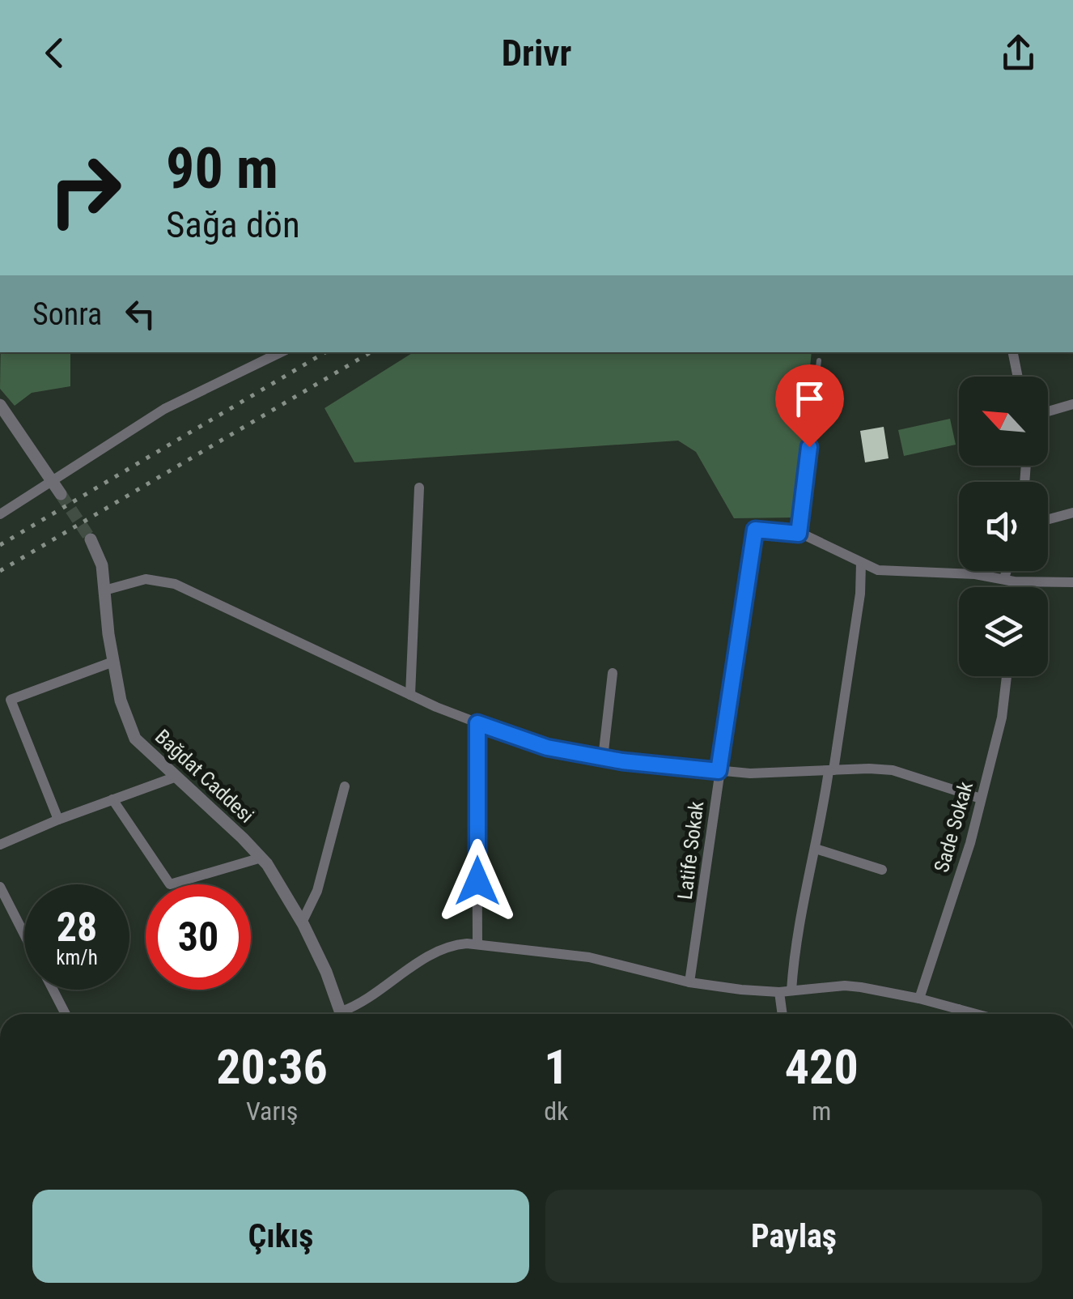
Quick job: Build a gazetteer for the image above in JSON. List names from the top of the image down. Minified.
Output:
{"streets":{"street":["Bağdat Caddesi","Sade Sokak","Latife Sokak"]},"north":"top left","page":{"header":"Drivr","turn":["90 m","Sağa dön"],"then":"Sonra","speed":"28 km/h","limit":"30","eta":["20:36","Varış","1","dk","420","m"],"buttons":["Çıkış","Paylaş"]}}
